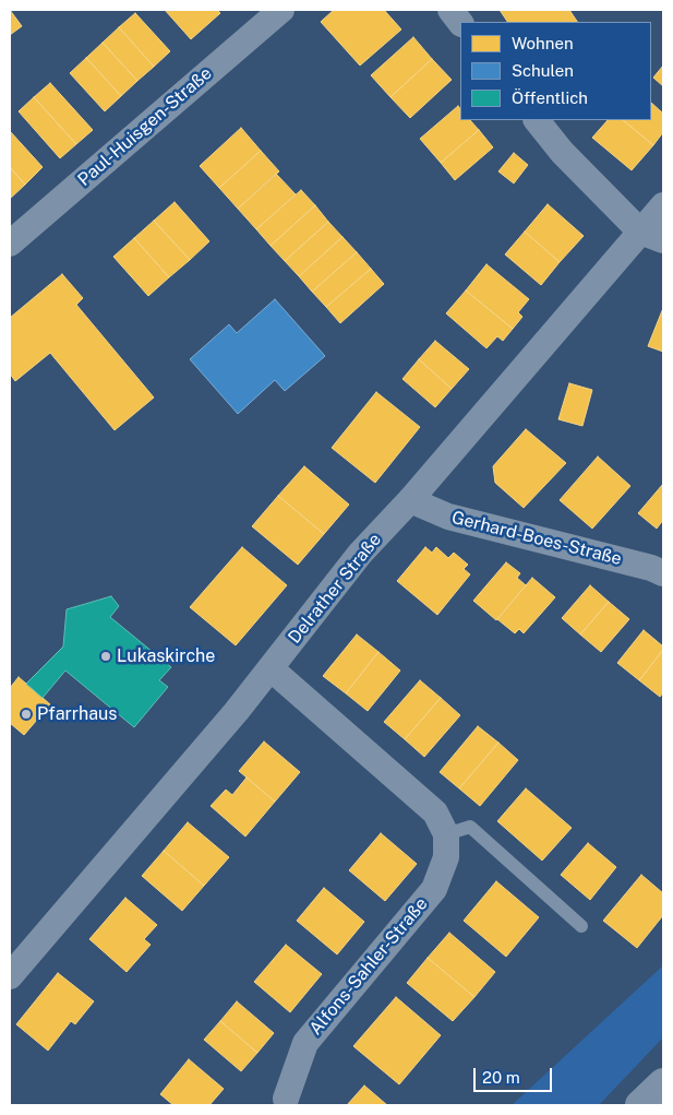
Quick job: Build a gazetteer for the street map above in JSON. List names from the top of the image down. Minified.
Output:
{"streets":{"street":["Paul-Huisgen-Straße","Gerhard-Boes-Straße","Delrather Straße","Alfons-Sahler-Straße"]},"crossings":[["Gerhard-Boes-Straße","Delrather Straße"]],"places":["Lukaskirche","Pfarrhaus"],"legend":["Wohnen","Schulen","Öffentlich"],"scale_bar":"20 m"}
